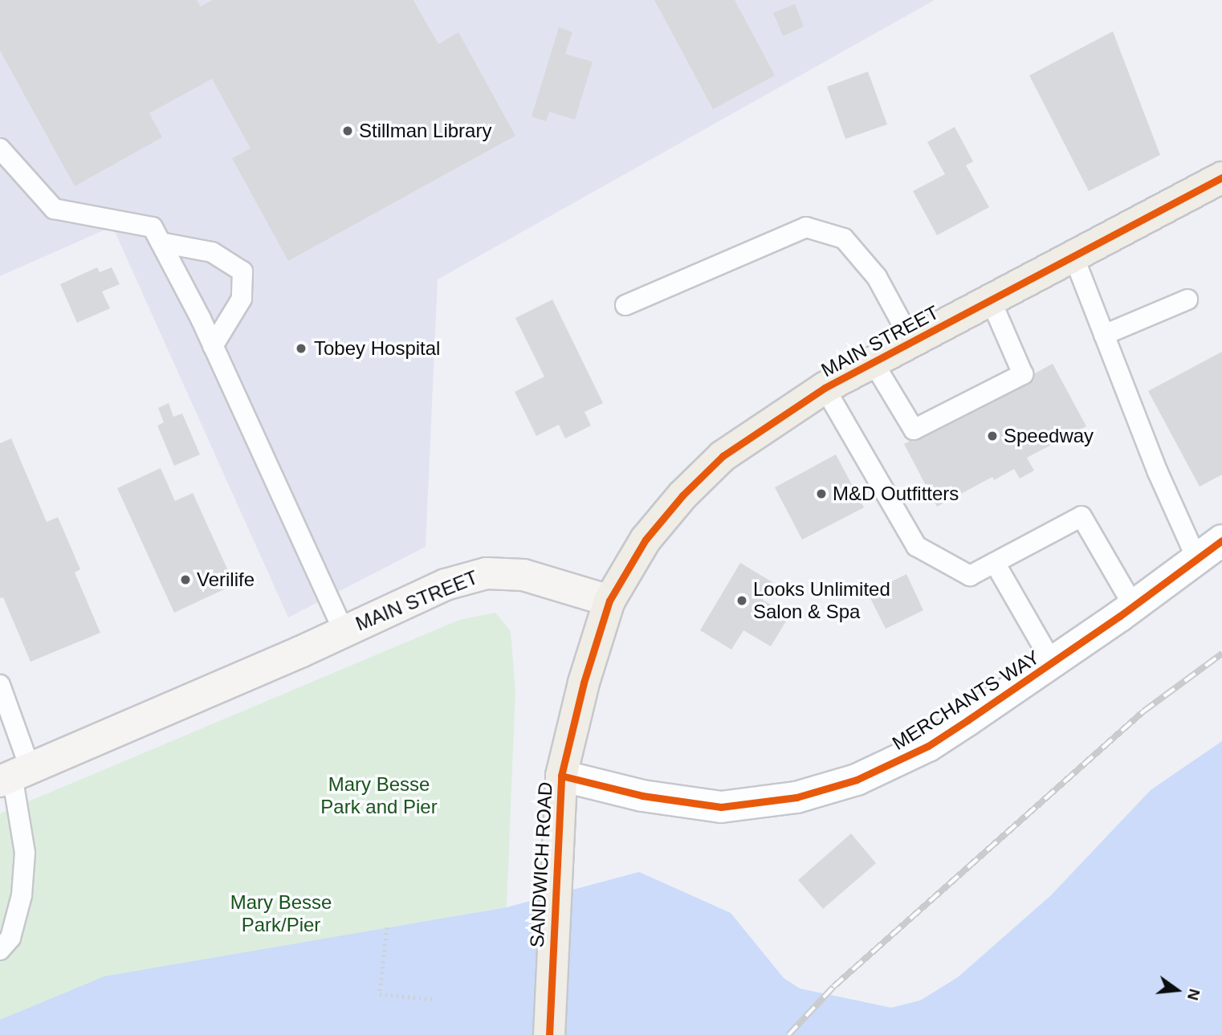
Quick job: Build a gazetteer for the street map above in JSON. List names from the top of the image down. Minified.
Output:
{"streets":{"main road":["MAIN STREET","SANDWICH ROAD"],"street":["MERCHANTS WAY"]},"crossings":[["MAIN STREET","SANDWICH ROAD"],["MERCHANTS WAY","SANDWICH ROAD"]],"parks":["Mary Besse Park and Pier","Mary Besse Park/Pier"],"places":["Stillman Library","Tobey Hospital","Speedway","M&D Outfitters","Verilife","Looks Unlimited Salon & Spa"],"north":"right"}
